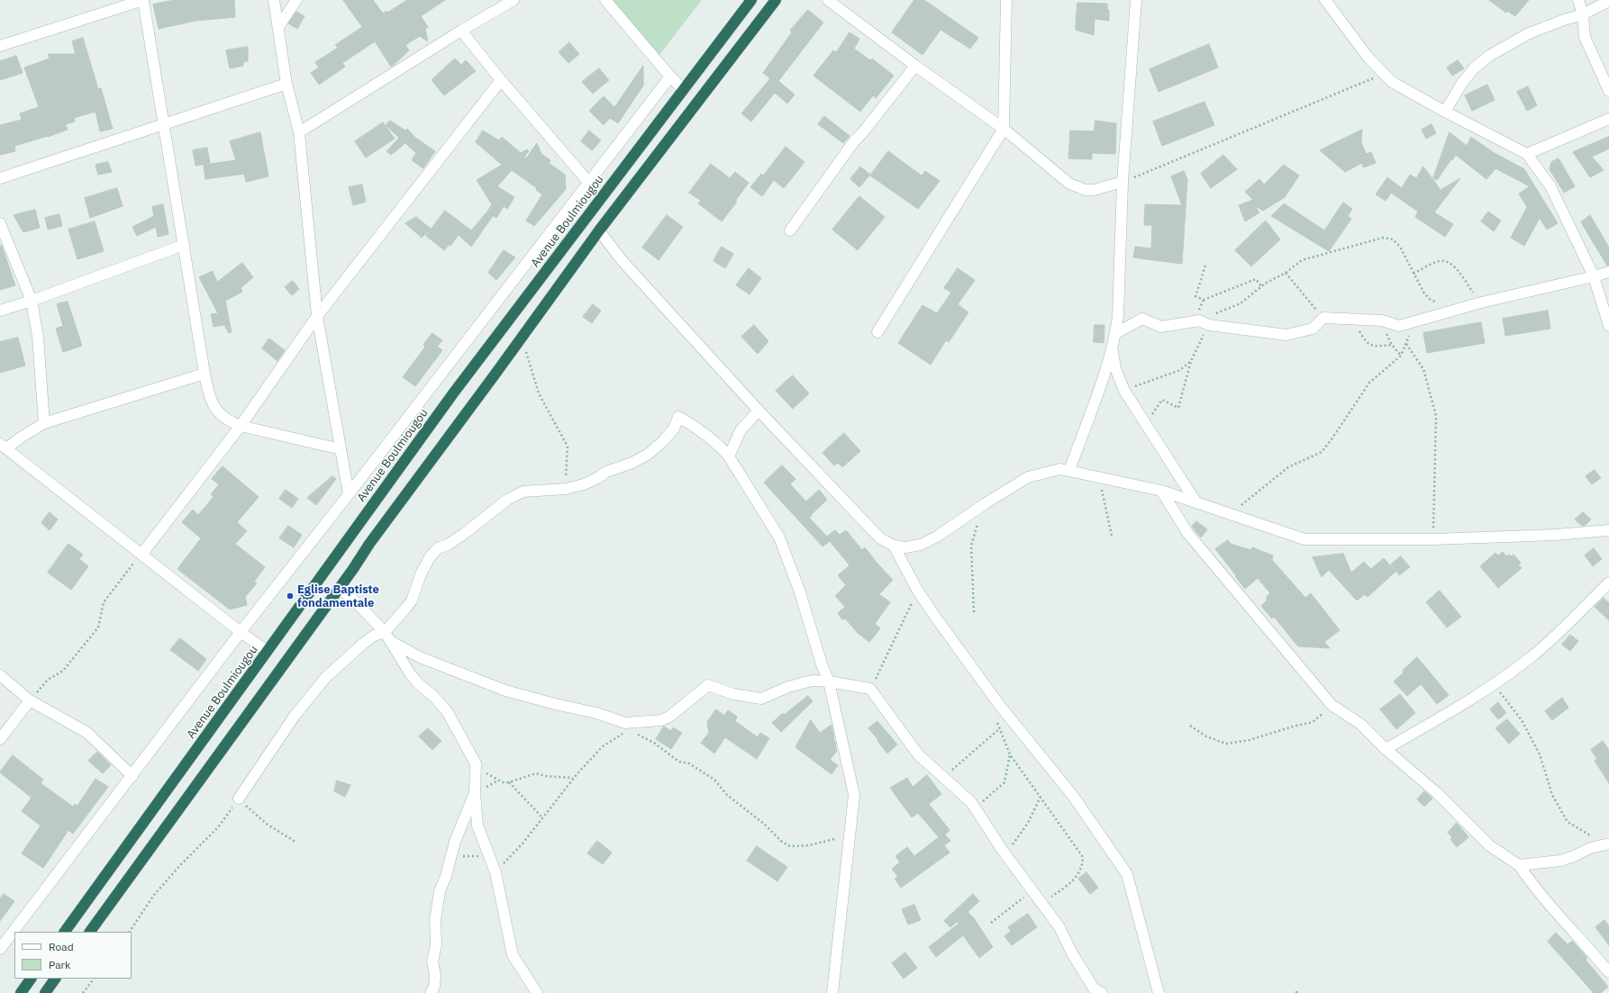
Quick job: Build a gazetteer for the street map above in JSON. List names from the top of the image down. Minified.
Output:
{"streets":{"highway":["Avenue Boulmiougou"]},"places":["Eglise Baptiste fondamentale"],"legend":["Road","Park"]}
